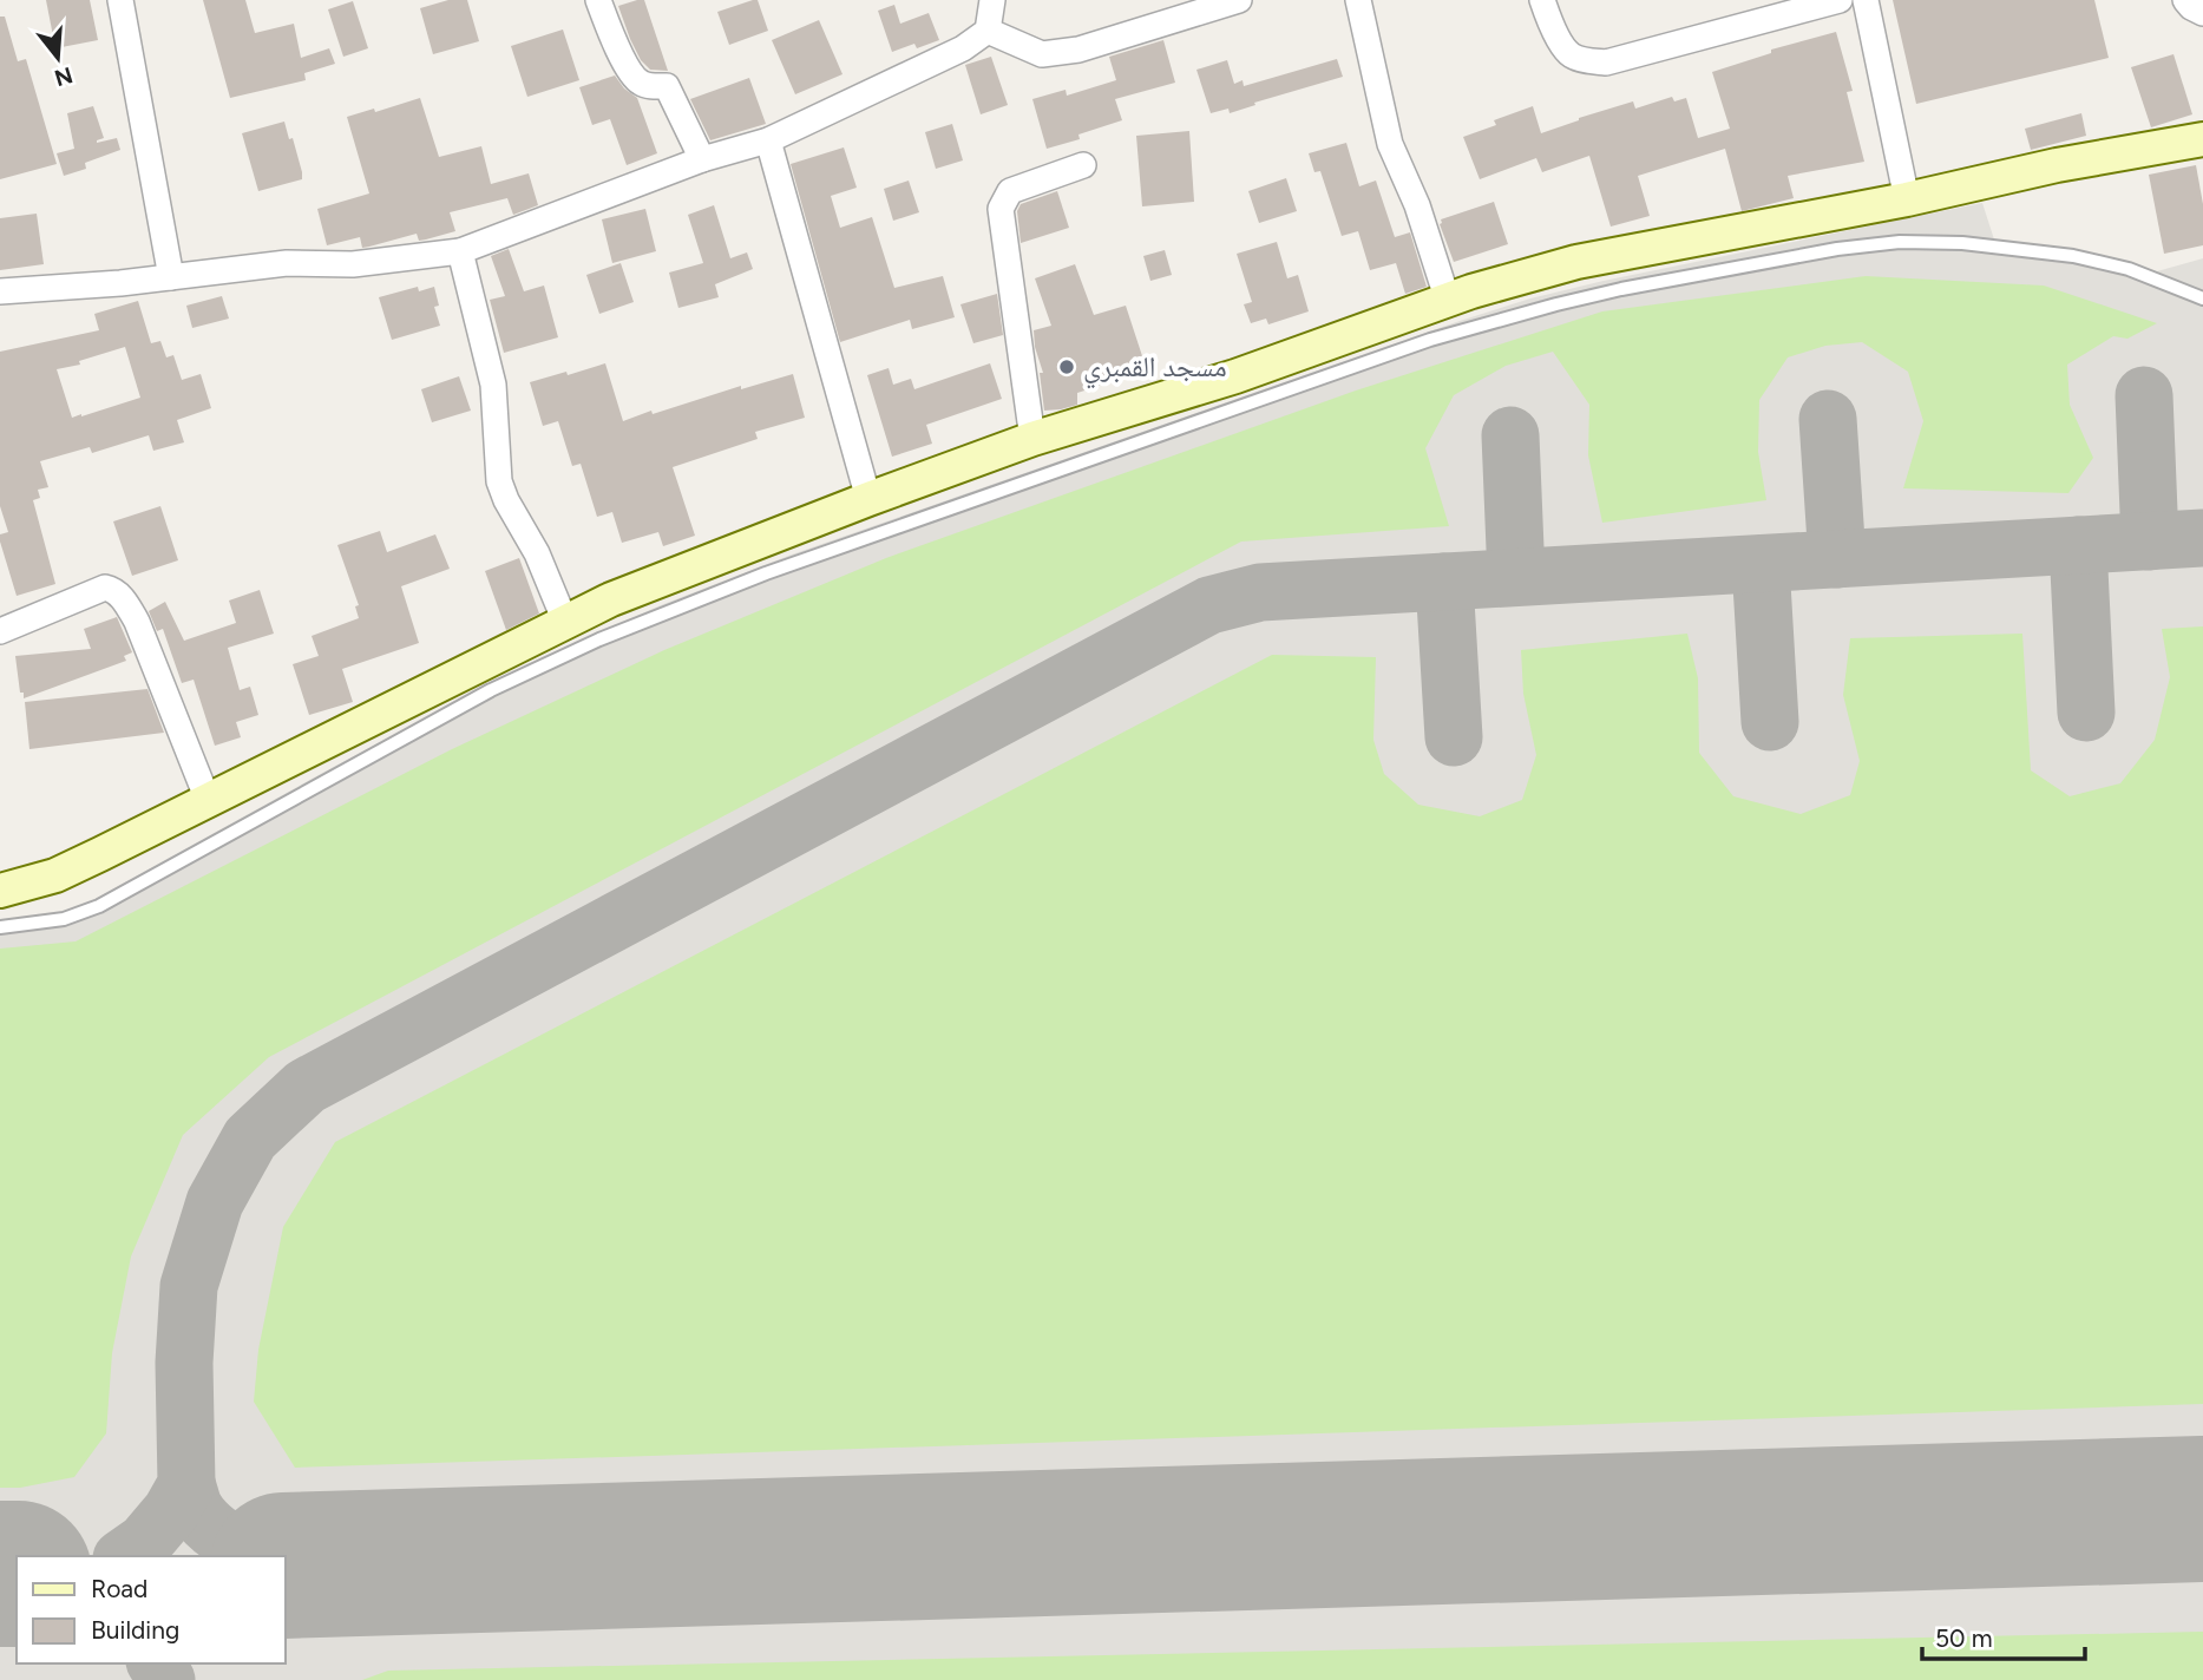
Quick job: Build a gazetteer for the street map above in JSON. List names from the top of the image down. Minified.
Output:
{"places":["مسجد القمبري"],"legend":["Road","Building"],"scale_bar":"50 m","north":"bottom"}
